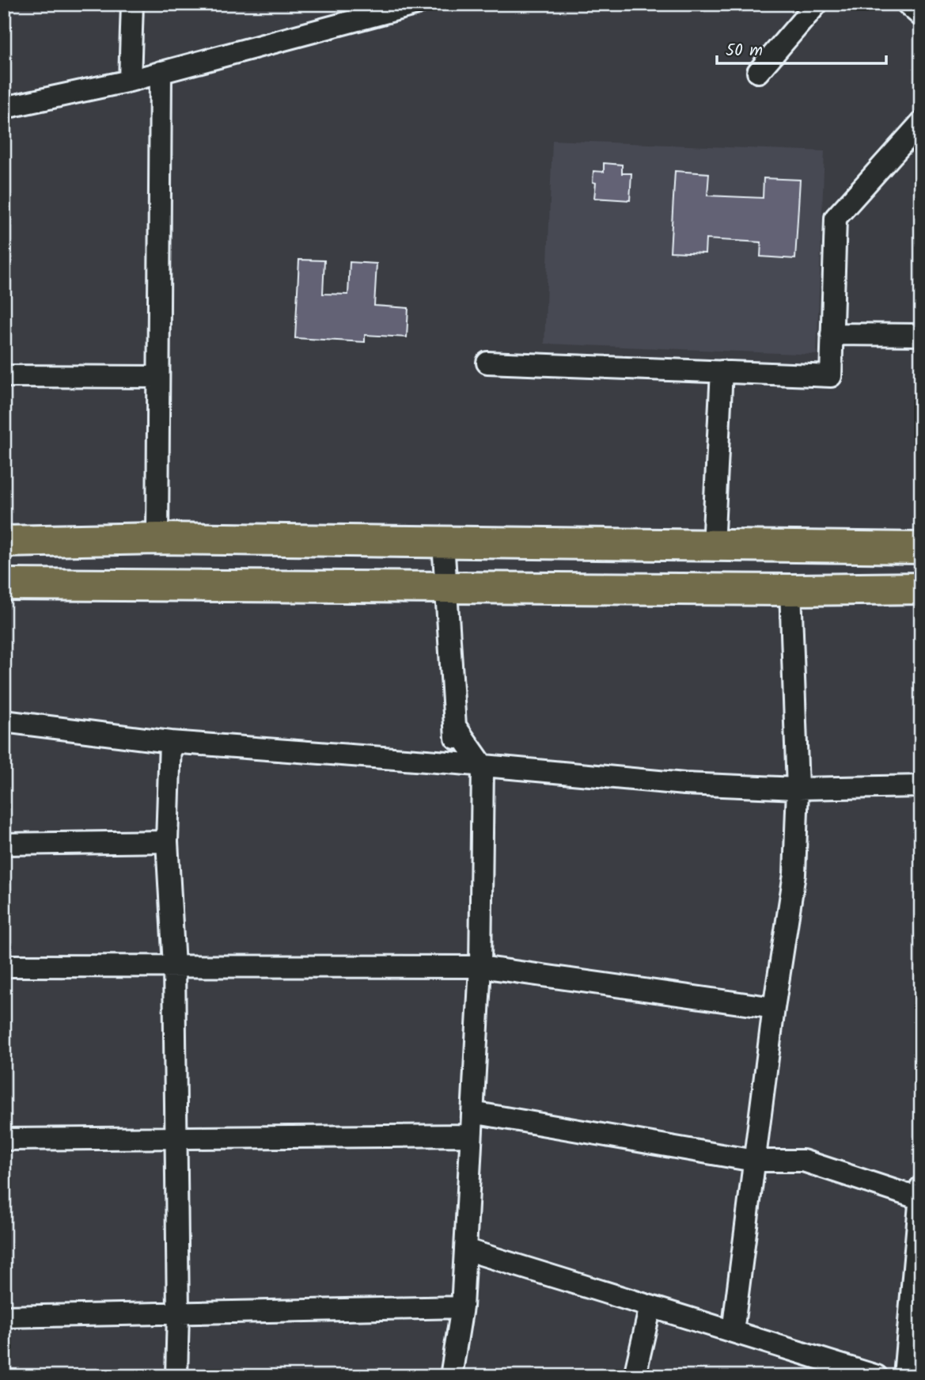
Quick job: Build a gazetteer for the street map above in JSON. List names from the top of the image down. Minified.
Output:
{"scale_bar":"50 m"}
